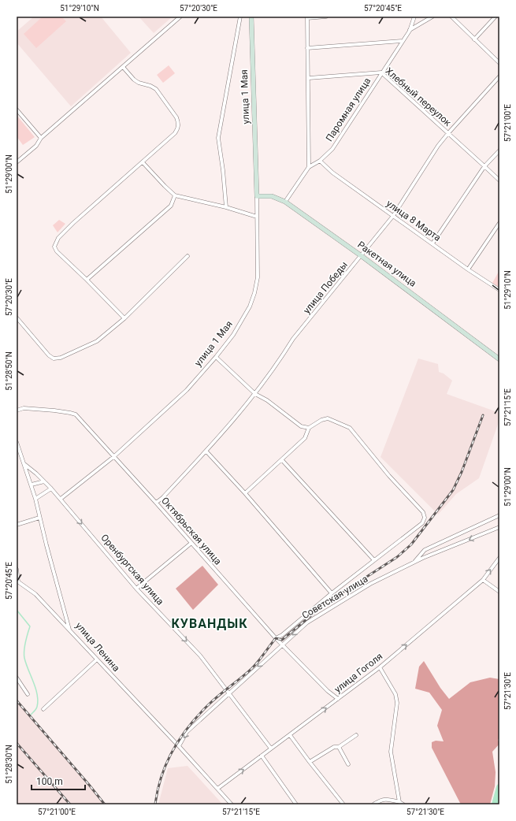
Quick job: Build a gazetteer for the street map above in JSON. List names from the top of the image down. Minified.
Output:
{"streets":{"main road":["улица 1 Мая","Ракетная улица"],"street":["Хлебный переулок","Паромная улица","улица 8 Марта","улица Победы","Октябрьская улица","Оренбургская улица","Советская улица","улица Ленина","улица Гоголя"]},"crossings":[["улица 1 Мая","Ракетная улица"],["улица 1 Мая","Октябрьская улица"],["улица 1 Мая","Оренбургская улица"],["Хлебный переулок","Паромная улица"],["Хлебный переулок","улица Победы"],["Паромная улица","улица 8 Марта"],["Паромная улица","Ракетная улица"],["улица 8 Марта","улица Победы"],["Ракетная улица","улица Победы"],["улица Победы","Октябрьская улица"],["Октябрьская улица","Советская улица"],["Октябрьская улица","улица Гоголя"],["Оренбургская улица","Советская улица"],["Оренбургская улица","улица Ленина"],["Оренбургская улица","улица Гоголя"],["Советская улица","улица Ленина"],["улица Ленина","улица Гоголя"]],"one_way":["Оренбургская улица","улица Гоголя"],"districts":["КУВАНДЫК"],"scale_bar":"100 m","coordinates":["51°29'10\"N","57°20'30\"E","57°20'45\"E","57°21'00\"E","51°29'00\"N","51°28'50\"N","57°21'15\"E","57°21'30\"E","51°28'30\"N"]}
